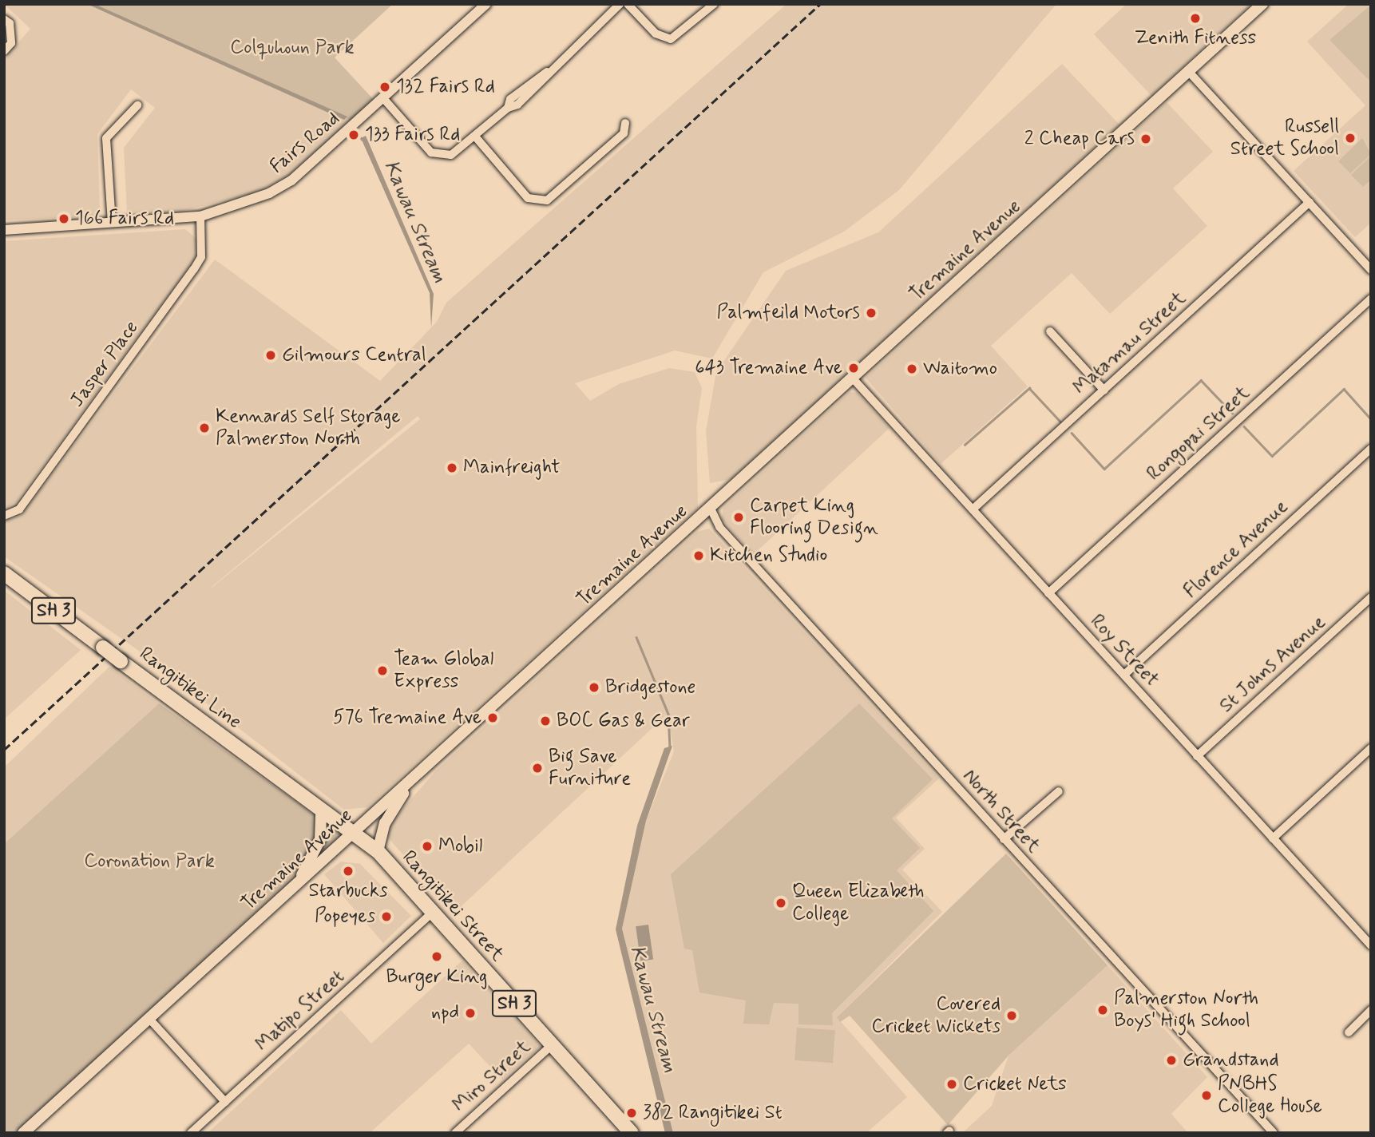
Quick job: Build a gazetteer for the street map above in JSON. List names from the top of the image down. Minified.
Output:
{"streets":{"highway":["SH 3","Rangitikei Line","Rangitikei Street"],"main road":["Tremaine Avenue"],"street":["Fairs Road","Matamau Street","Jasper Place","Rongopai Street","Florence Avenue","Roy Street","St Johns Avenue","North Street","Matipo Street","Miro Street"]},"crossings":[["Fairs Road","Jasper Place"],["Tremaine Avenue","Roy Street"],["Tremaine Avenue","Rangitikei Line"],["Tremaine Avenue","North Street"],["Tremaine Avenue","Rangitikei Street"],["Matamau Street","Roy Street"],["Rongopai Street","Roy Street"],["Florence Avenue","Roy Street"],["Roy Street","St Johns Avenue"],["Rangitikei Line","Rangitikei Street"],["Rangitikei Street","Matipo Street"],["Rangitikei Street","Miro Street"]],"water":["Kawau Stream"],"parks":["Colquhoun Park","Coronation Park"],"places":["Zenith Fitness","132 Fairs Rd","133 Fairs Rd","Russell Street School","2 Cheap Cars","166 Fairs Rd","Palmfeild Motors","Gilmours Central","643 Tremaine Ave","Waitomo","Kennards Self Storage Palmerston North","Mainfreight","Carpet King Flooring Design","Kitchen Studio","Team Global Express","Bridgestone","576 Tremaine Ave","BOC Gas & Gear","Big Save Furniture","Mobil","Starbucks","Queen Elizabeth College","Popeyes","Burger King","Palmerston North Boys' High School","npd","Covered Cricket Wickets","Grandstand","Cricket Nets","PNBHS College House","382 Rangitikei St"]}
